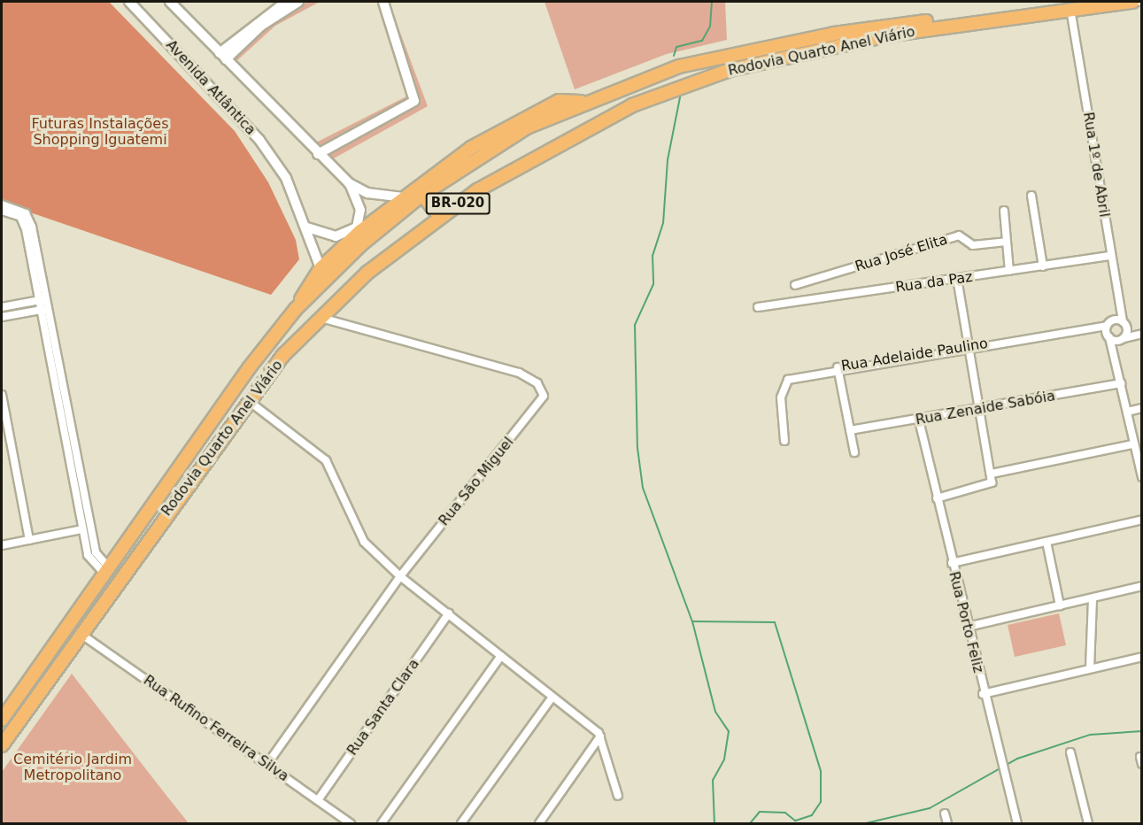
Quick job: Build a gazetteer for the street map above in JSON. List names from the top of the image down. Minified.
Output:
{"streets":{"highway":["Rodovia Quarto Anel Viário","BR-020"],"street":["Avenida Atlântica","Rua 1º de Abril","Rua José Elita","Rua da Paz","Rua Adelaide Paulino","Rua Zenaide Sabóia","Rua São Miguel","Rua Porto Feliz","Rua Santa Clara","Rua Rufino Ferreira Silva"]},"crossings":[["Rodovia Quarto Anel Viário","Rua 1º de Abril"],["Rodovia Quarto Anel Viário","Rua São Miguel"],["Rodovia Quarto Anel Viário","Rua Rufino Ferreira Silva"],["Rua 1º de Abril","Rua da Paz"],["Rua 1º de Abril","Rua Adelaide Paulino"],["Rua Zenaide Sabóia","Rua Porto Feliz"],["Rua São Miguel","Rua Rufino Ferreira Silva"],["Rua Santa Clara","Rua Rufino Ferreira Silva"]],"parks":["Futuras Instalações Shopping Iguatemi","Cemitério Jardim Metropolitano"]}
